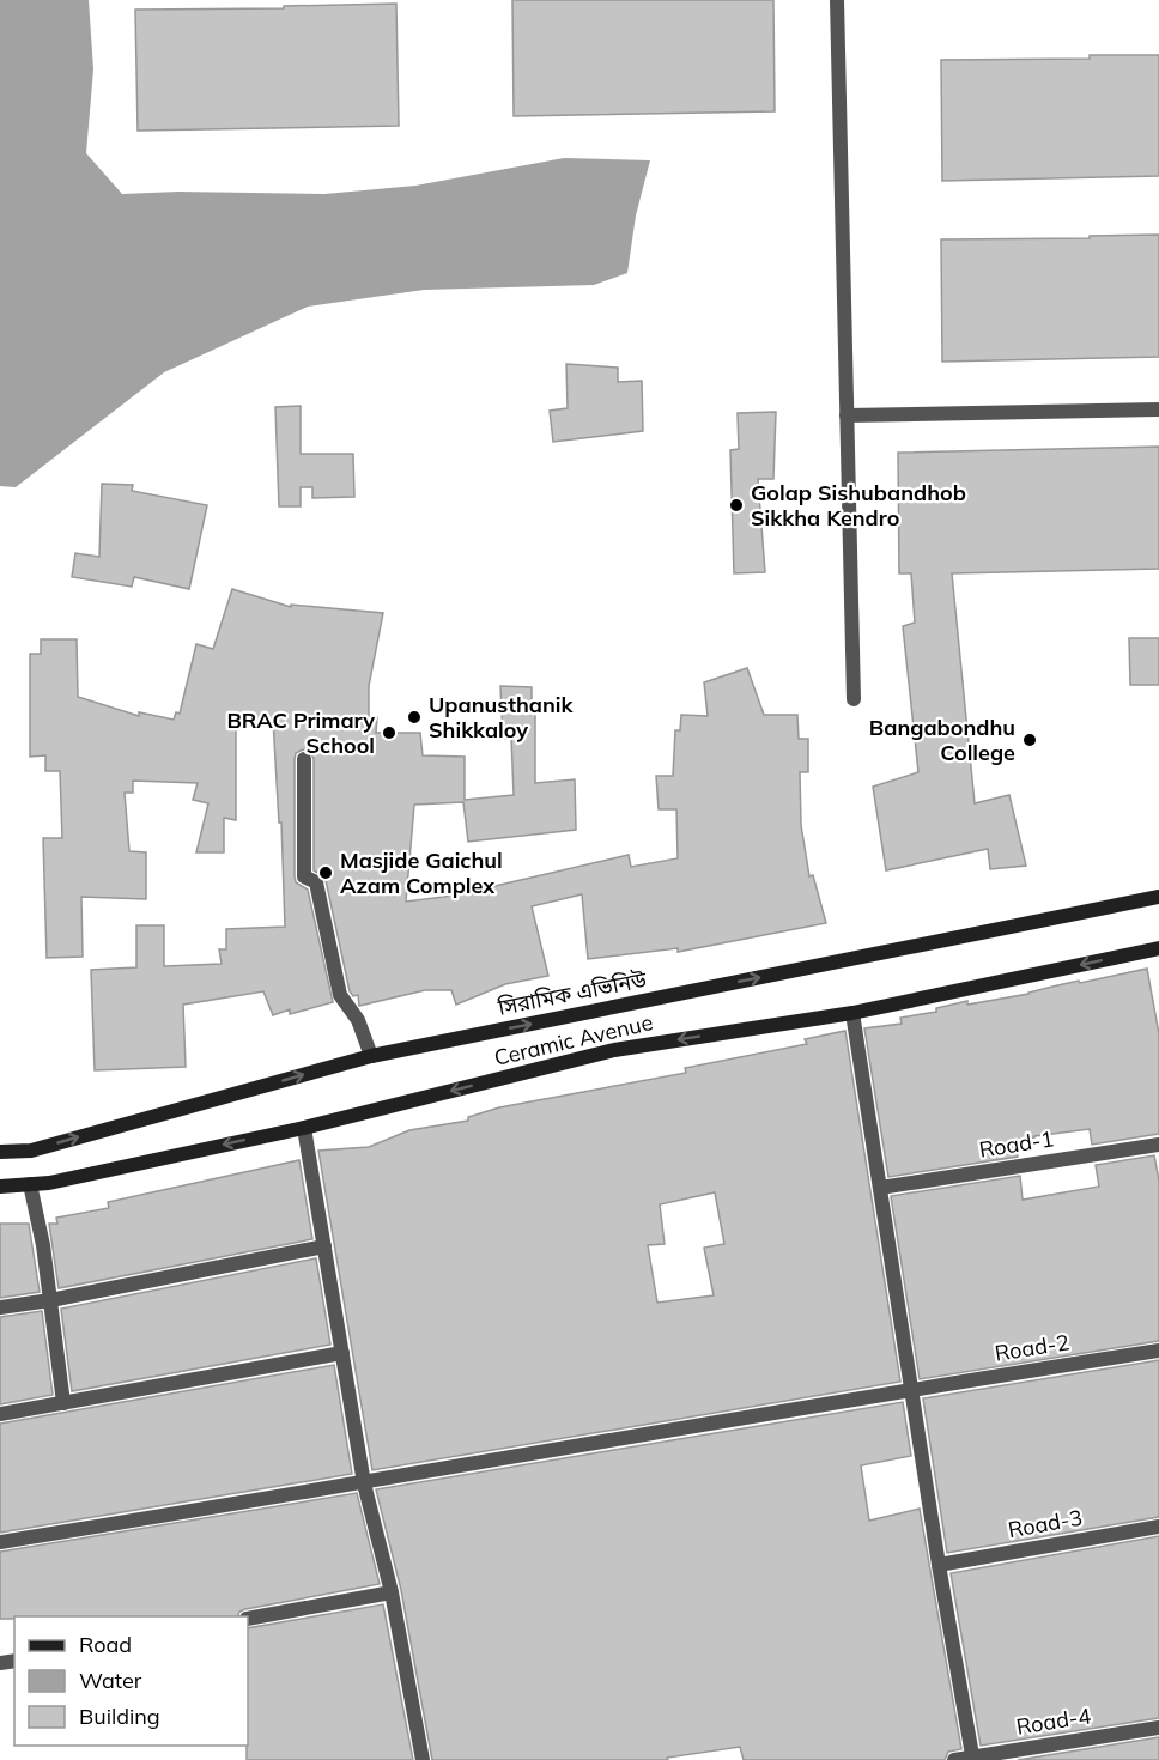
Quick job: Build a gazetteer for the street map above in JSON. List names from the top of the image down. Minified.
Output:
{"streets":{"main road":["সিরামিক এভিনিউ","Ceramic Avenue"],"street":["Road-1","Road-2","Road-3","Road-4"]},"one_way":["সিরামিক এভিনিউ","Ceramic Avenue"],"places":["Golap Sishubandhob Sikkha Kendro","Upanusthanik Shikkaloy","BRAC Primary School","Bangabondhu College","Masjide Gaichul Azam Complex"],"legend":["Road","Water","Building"]}
